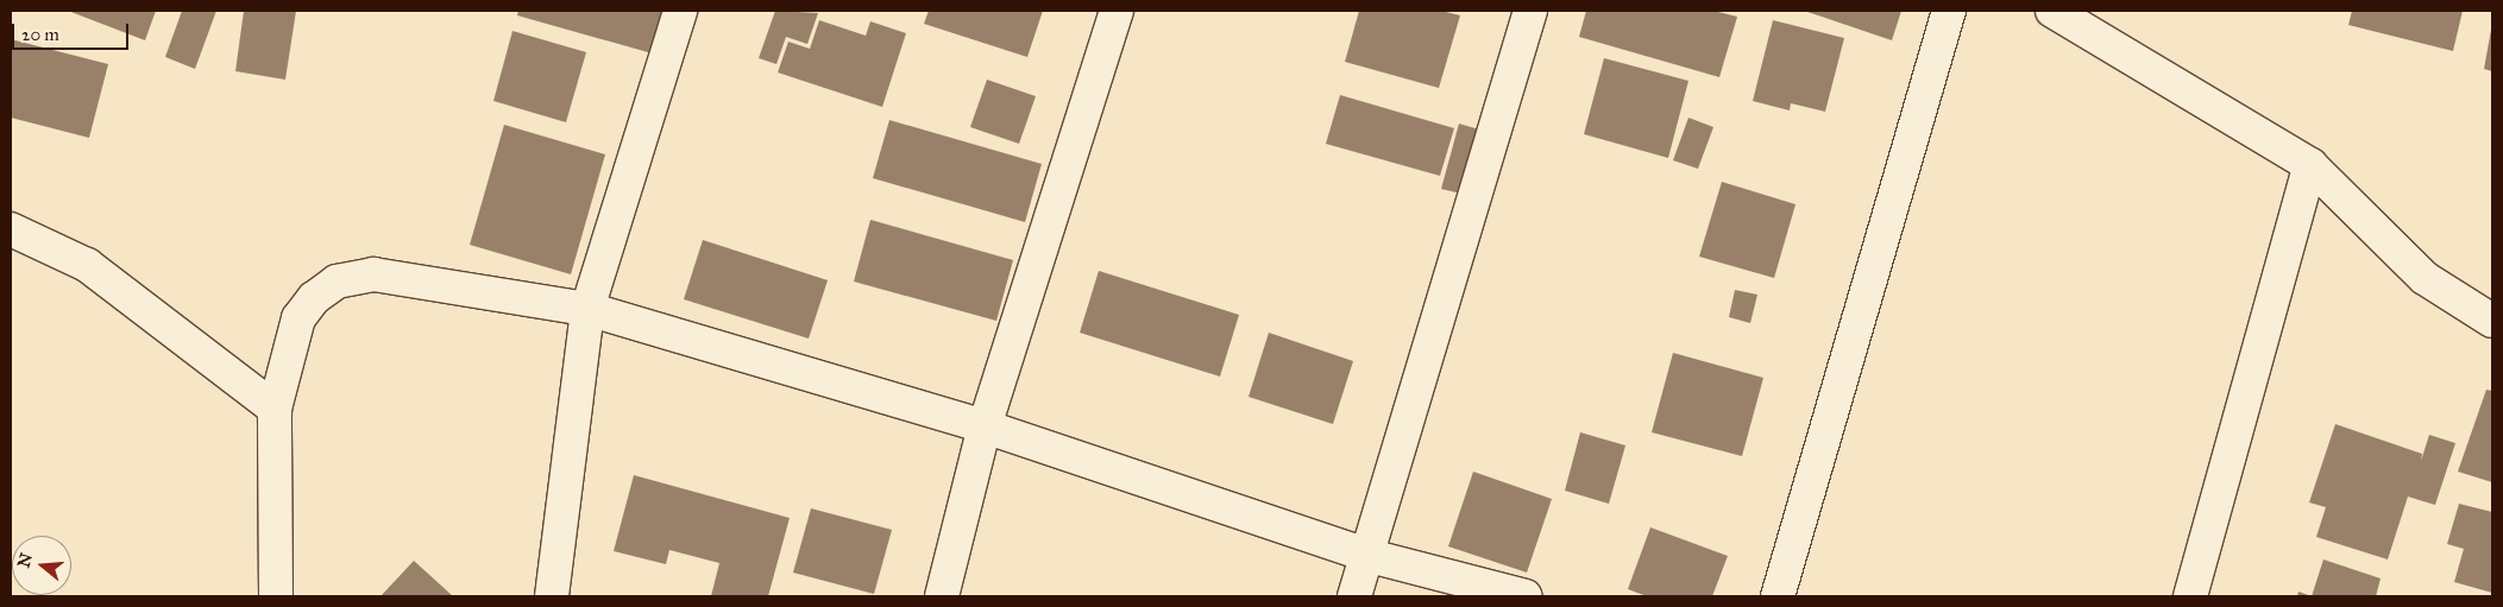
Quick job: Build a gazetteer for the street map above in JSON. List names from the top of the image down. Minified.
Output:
{"scale_bar":"20 m","north":"left"}
